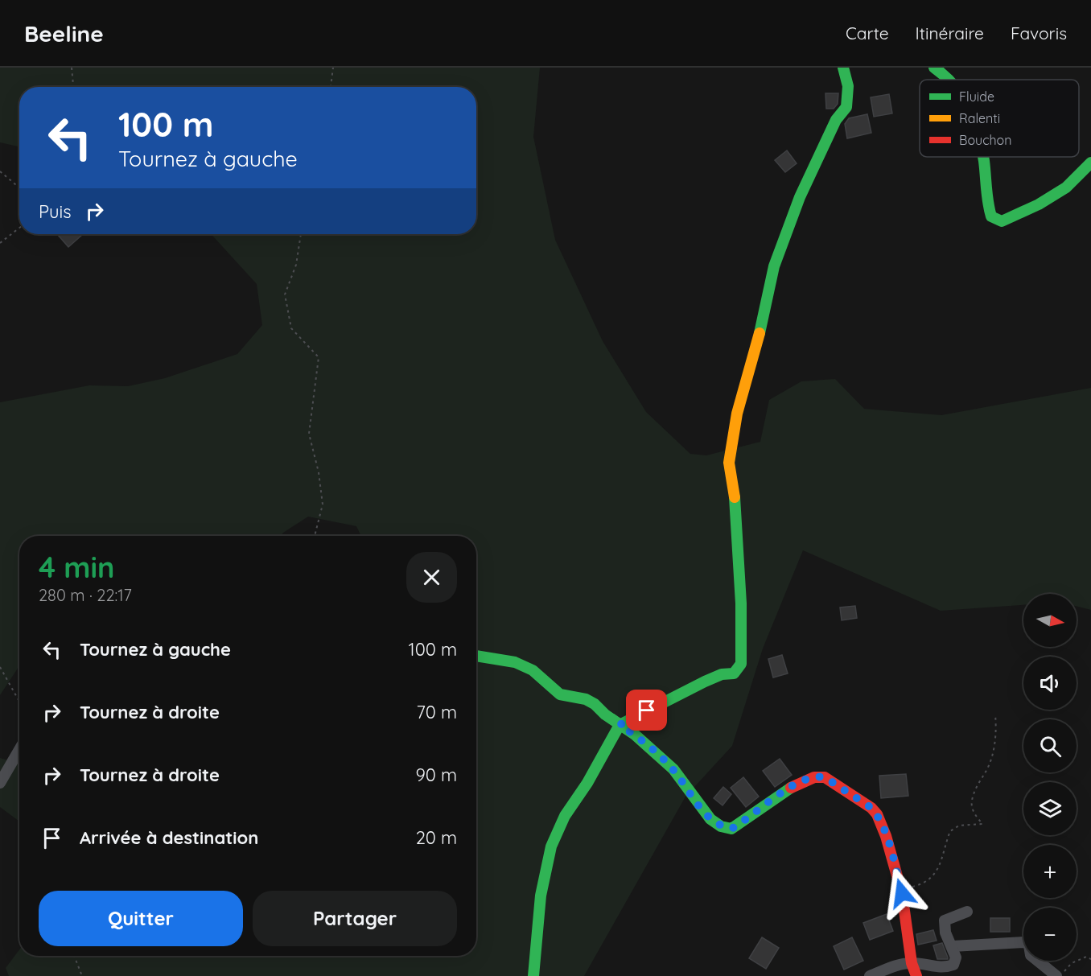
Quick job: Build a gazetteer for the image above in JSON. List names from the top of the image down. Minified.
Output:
{"legend":["Fluide","Ralenti","Bouchon"],"north":"right","page":{"header":"Beeline","nav":["Carte","Itinéraire","Favoris"],"turn":["100 m","Tournez à gauche"],"then":"Puis","heading":["4 min","280 m · 22:17"],"map_buttons":["+","−"],"list":[{"name":"Tournez à gauche","value":"100 m"},{"name":"Tournez à droite","value":"70 m"},{"name":"Tournez à droite","value":"90 m"},{"name":"Arrivée à destination","value":"20 m"}],"buttons":["Quitter","Partager"]}}
